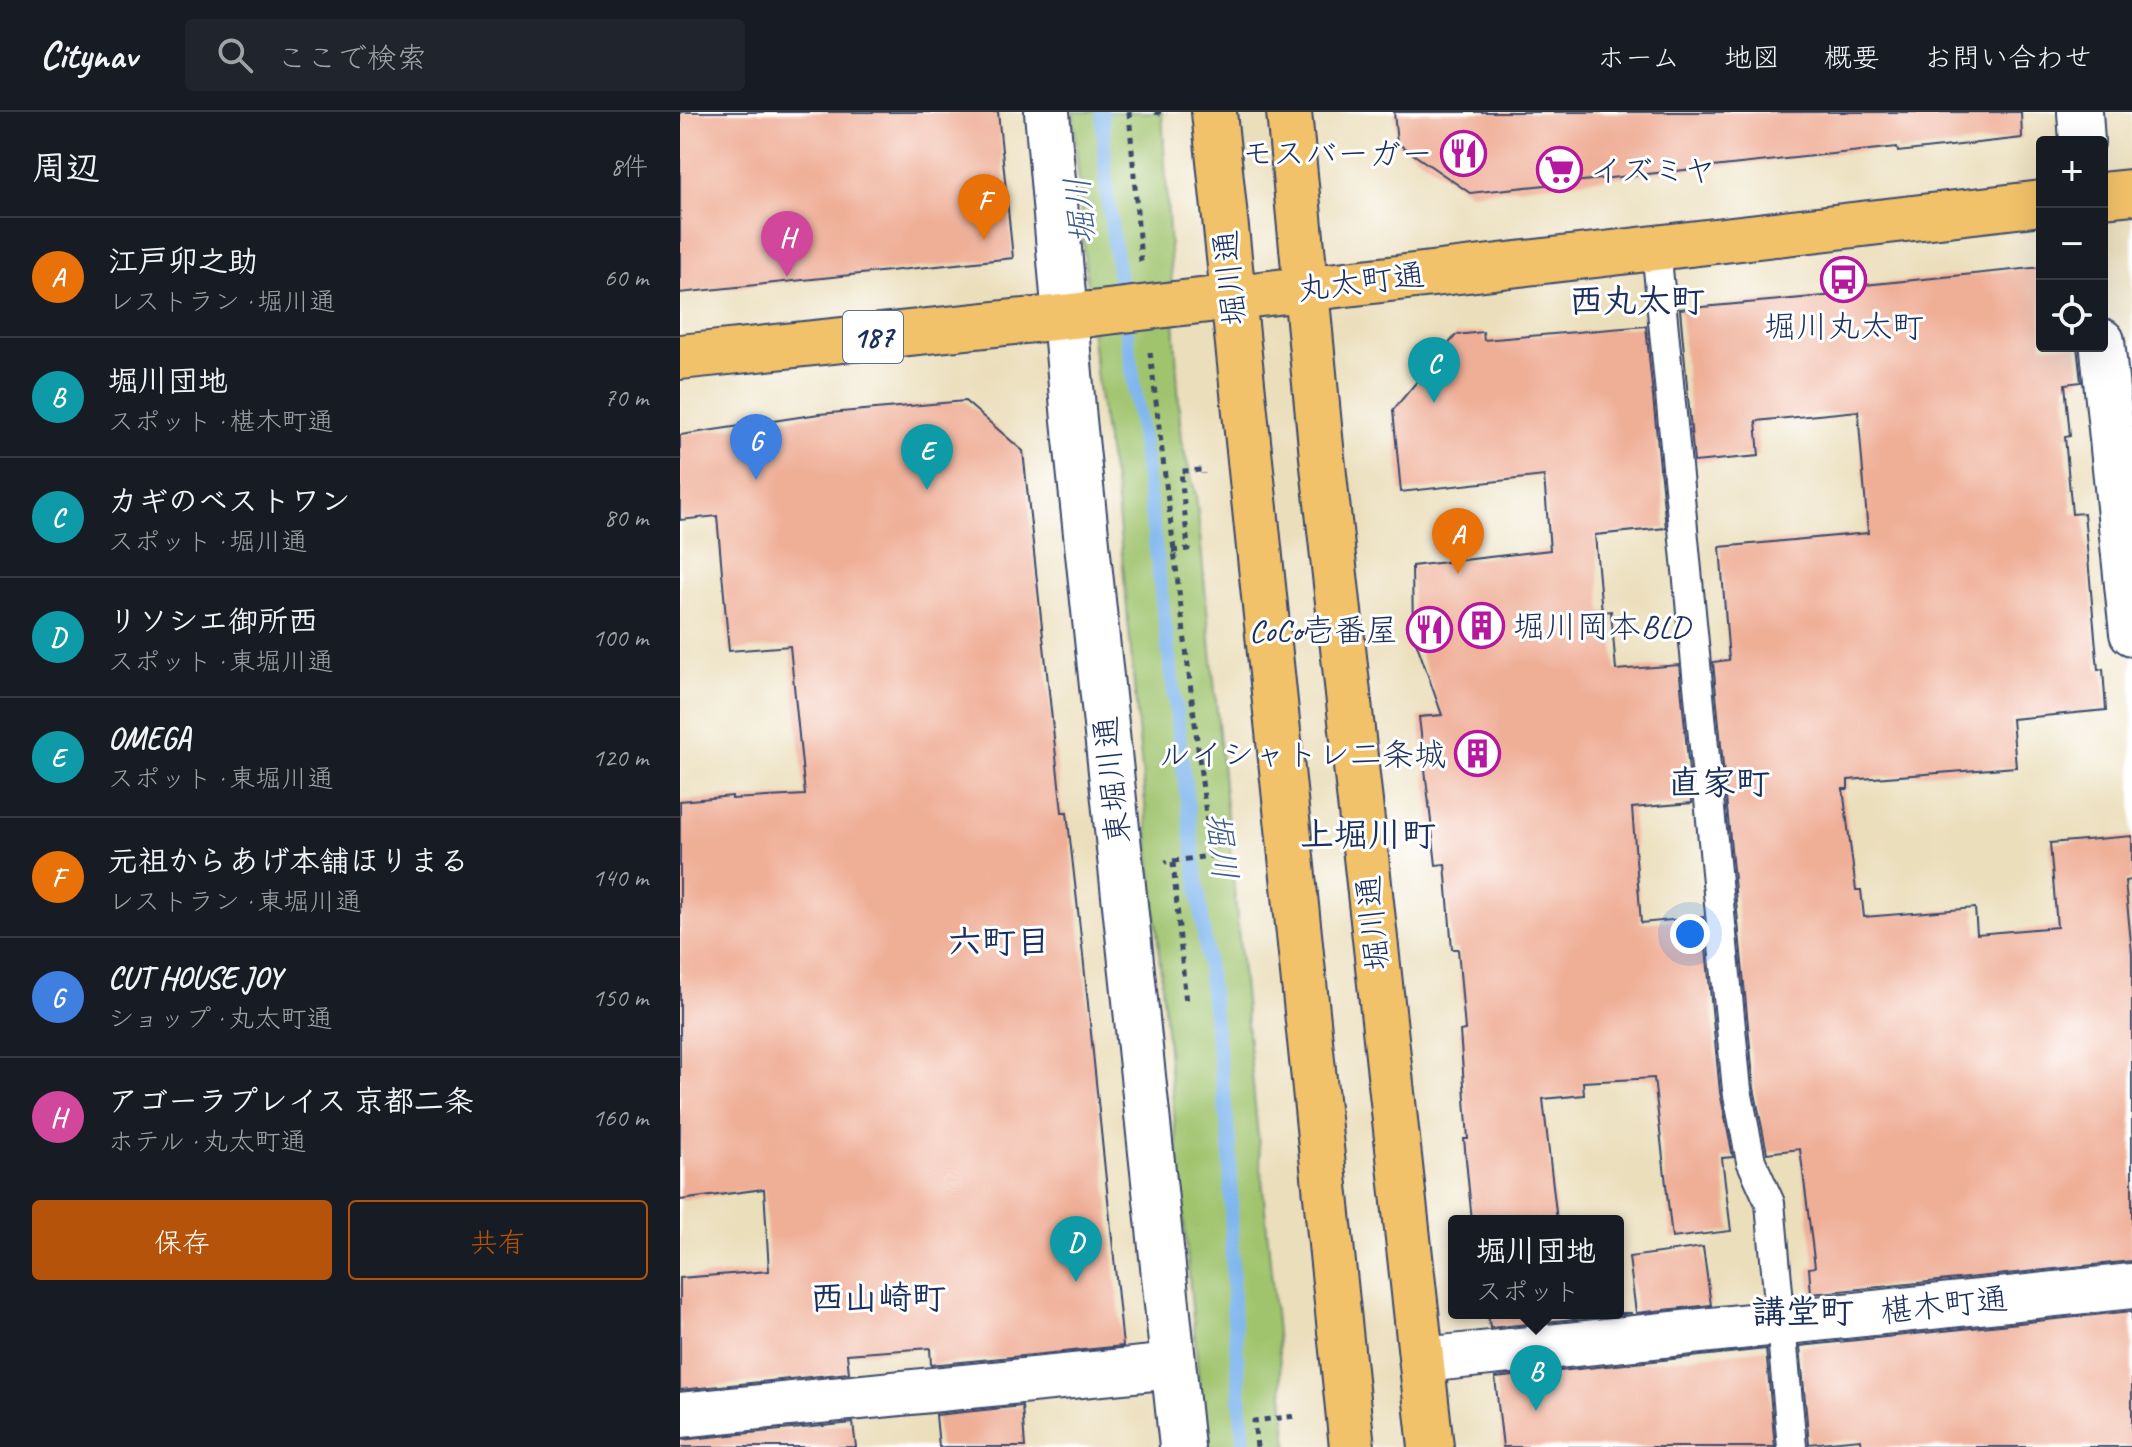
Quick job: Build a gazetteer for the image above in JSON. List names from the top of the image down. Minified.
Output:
{"streets":{"main road":["堀川通","丸太町通","187"],"street":["東堀川通","椹木町通"]},"crossings":[["堀川通","丸太町通"],["堀川通","椹木町通"],["丸太町通","東堀川通"]],"districts":["西丸太町","直家町","上堀川町","六町目","西山崎町","講堂町"],"water":["堀川"],"places":{"restaurant":["モスバーガー","CoCo壱番屋"],"supermarket":["イズミヤ"],"bus stop":["堀川丸太町"],"building":["堀川岡本BLD","ルイシャトレ二条城"]},"page":{"header":"Citynav","search":"ここで検索","nav":["ホーム","地図","概要","お問い合わせ"],"heading":["周辺","8件"],"map_buttons":["+","−"],"pins":["F","H","C","G","E","A","D","B"],"list":[{"mark":"A","name":"江戸卯之助","note":"レストラン · 堀川通","value":"60 m"},{"mark":"B","name":"堀川団地","note":"スポット · 椹木町通","value":"70 m"},{"mark":"C","name":"カギのベストワン","note":"スポット · 堀川通","value":"80 m"},{"mark":"D","name":"リソシエ御所西","note":"スポット · 東堀川通","value":"100 m"},{"mark":"E","name":"OMEGA","note":"スポット · 東堀川通","value":"120 m"},{"mark":"F","name":"元祖からあげ本舗ほりまる","note":"レストラン · 東堀川通","value":"140 m"},{"mark":"G","name":"CUT HOUSE JOY","note":"ショップ · 丸太町通","value":"150 m"},{"mark":"H","name":"アゴーラプレイス 京都二条","note":"ホテル · 丸太町通","value":"160 m"}],"buttons":["保存","共有"],"popup":["堀川団地","スポット"]}}
